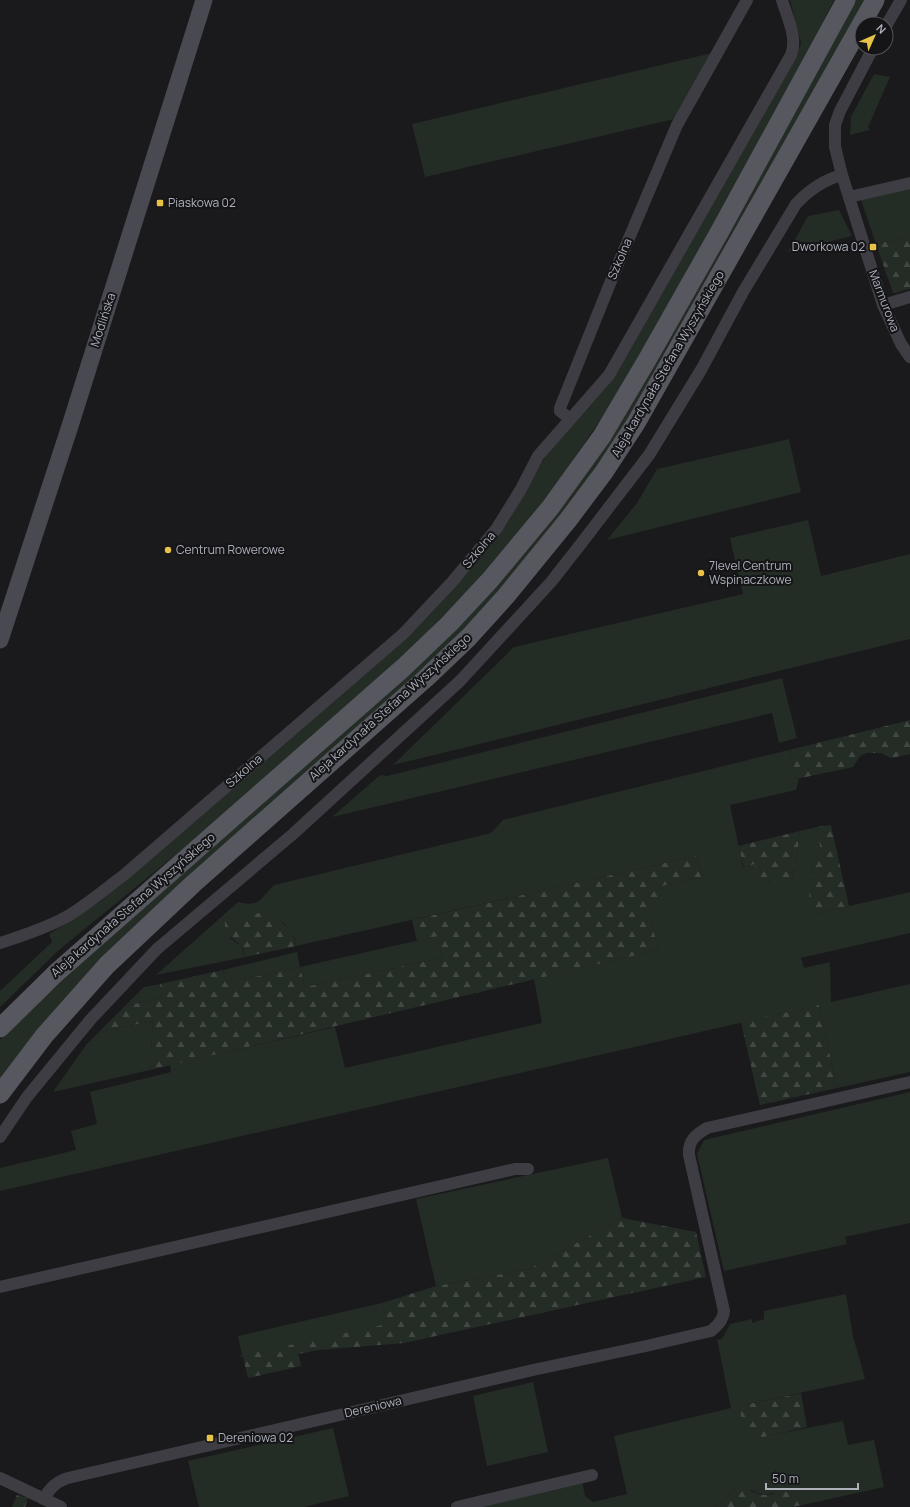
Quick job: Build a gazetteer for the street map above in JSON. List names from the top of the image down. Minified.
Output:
{"streets":{"main road":["Modlińska","Aleja kardynała Stefana Wyszyńskiego"],"street":["Szkolna","Marmurowa","Dereniowa"]},"places":{"transit":["Piaskowa 02","Dworkowa 02","Dereniowa 02"],"other":["Centrum Rowerowe","7level Centrum Wspinaczkowe"]},"scale_bar":"50 m","north":"top right"}
